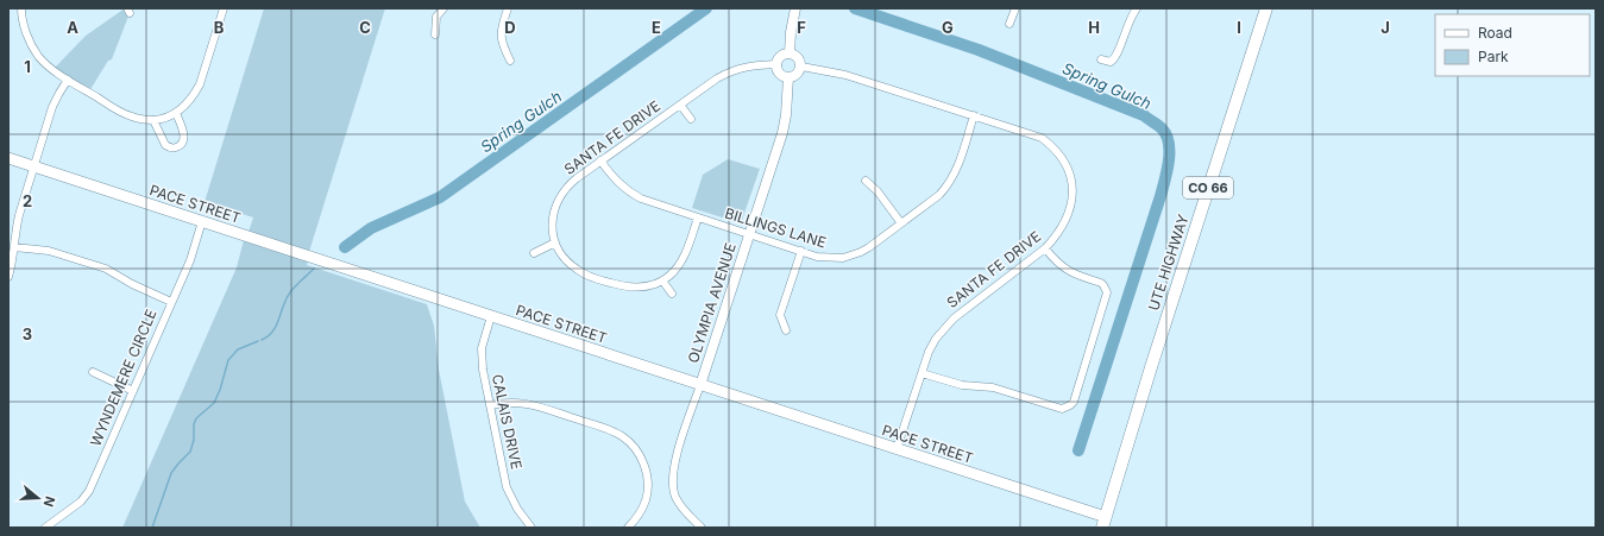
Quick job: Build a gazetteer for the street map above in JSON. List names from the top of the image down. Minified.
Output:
{"streets":{"main road":["CO 66","PACE STREET","UTE HIGHWAY"],"street":["SANTA FE DRIVE","BILLINGS LANE","OLYMPIA AVENUE","WYNDEMERE CIRCLE","CALAIS DRIVE"]},"crossings":[["SANTA FE DRIVE","PACE STREET"],["SANTA FE DRIVE","BILLINGS LANE"],["SANTA FE DRIVE","OLYMPIA AVENUE"],["PACE STREET","UTE HIGHWAY"],["PACE STREET","OLYMPIA AVENUE"],["PACE STREET","WYNDEMERE CIRCLE"],["PACE STREET","CALAIS DRIVE"],["BILLINGS LANE","OLYMPIA AVENUE"]],"water":["Spring Gulch"],"legend":["Road","Park"],"north":"right","grid":{"columns":["A","B","C","D","E","F","G","H","I","J"],"rows":["1","2","3"]}}
